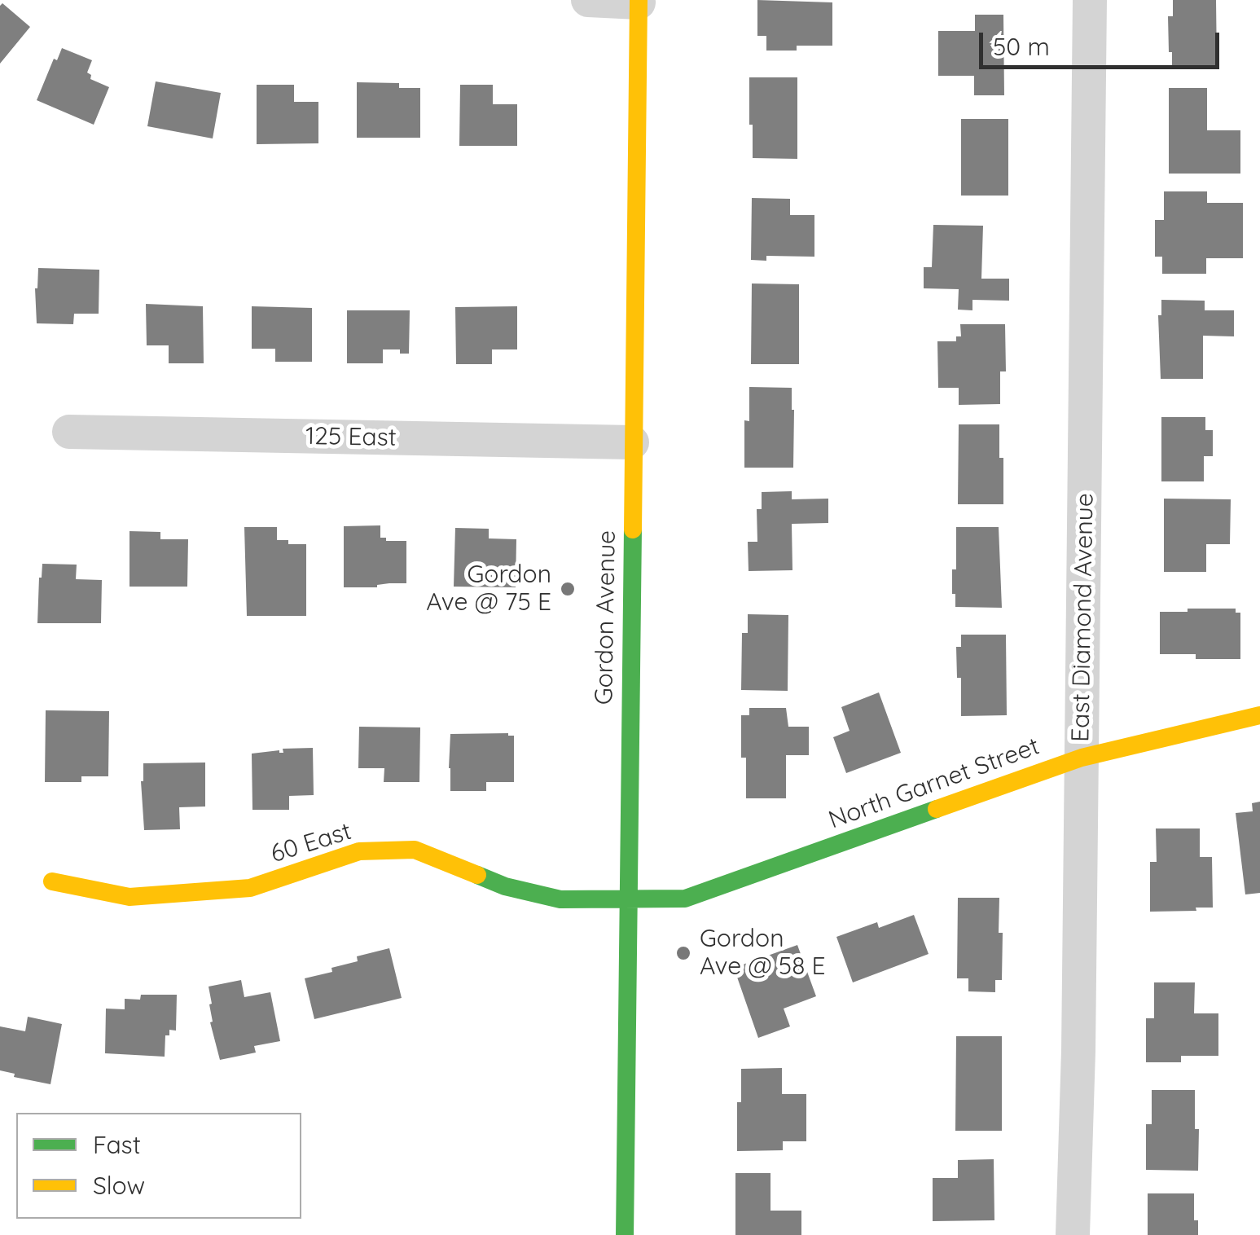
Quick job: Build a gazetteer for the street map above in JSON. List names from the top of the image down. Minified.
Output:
{"streets":{"street":["125 East","Gordon Avenue","East Diamond Avenue","North Garnet Street","60 East"]},"crossings":[["125 East","Gordon Avenue"],["Gordon Avenue","North Garnet Street"],["Gordon Avenue","60 East"],["East Diamond Avenue","North Garnet Street"],["North Garnet Street","60 East"]],"places":["Gordon Ave @ 75 E","Gordon Ave @ 58 E"],"legend":["Fast","Slow"],"scale_bar":"50 m"}
